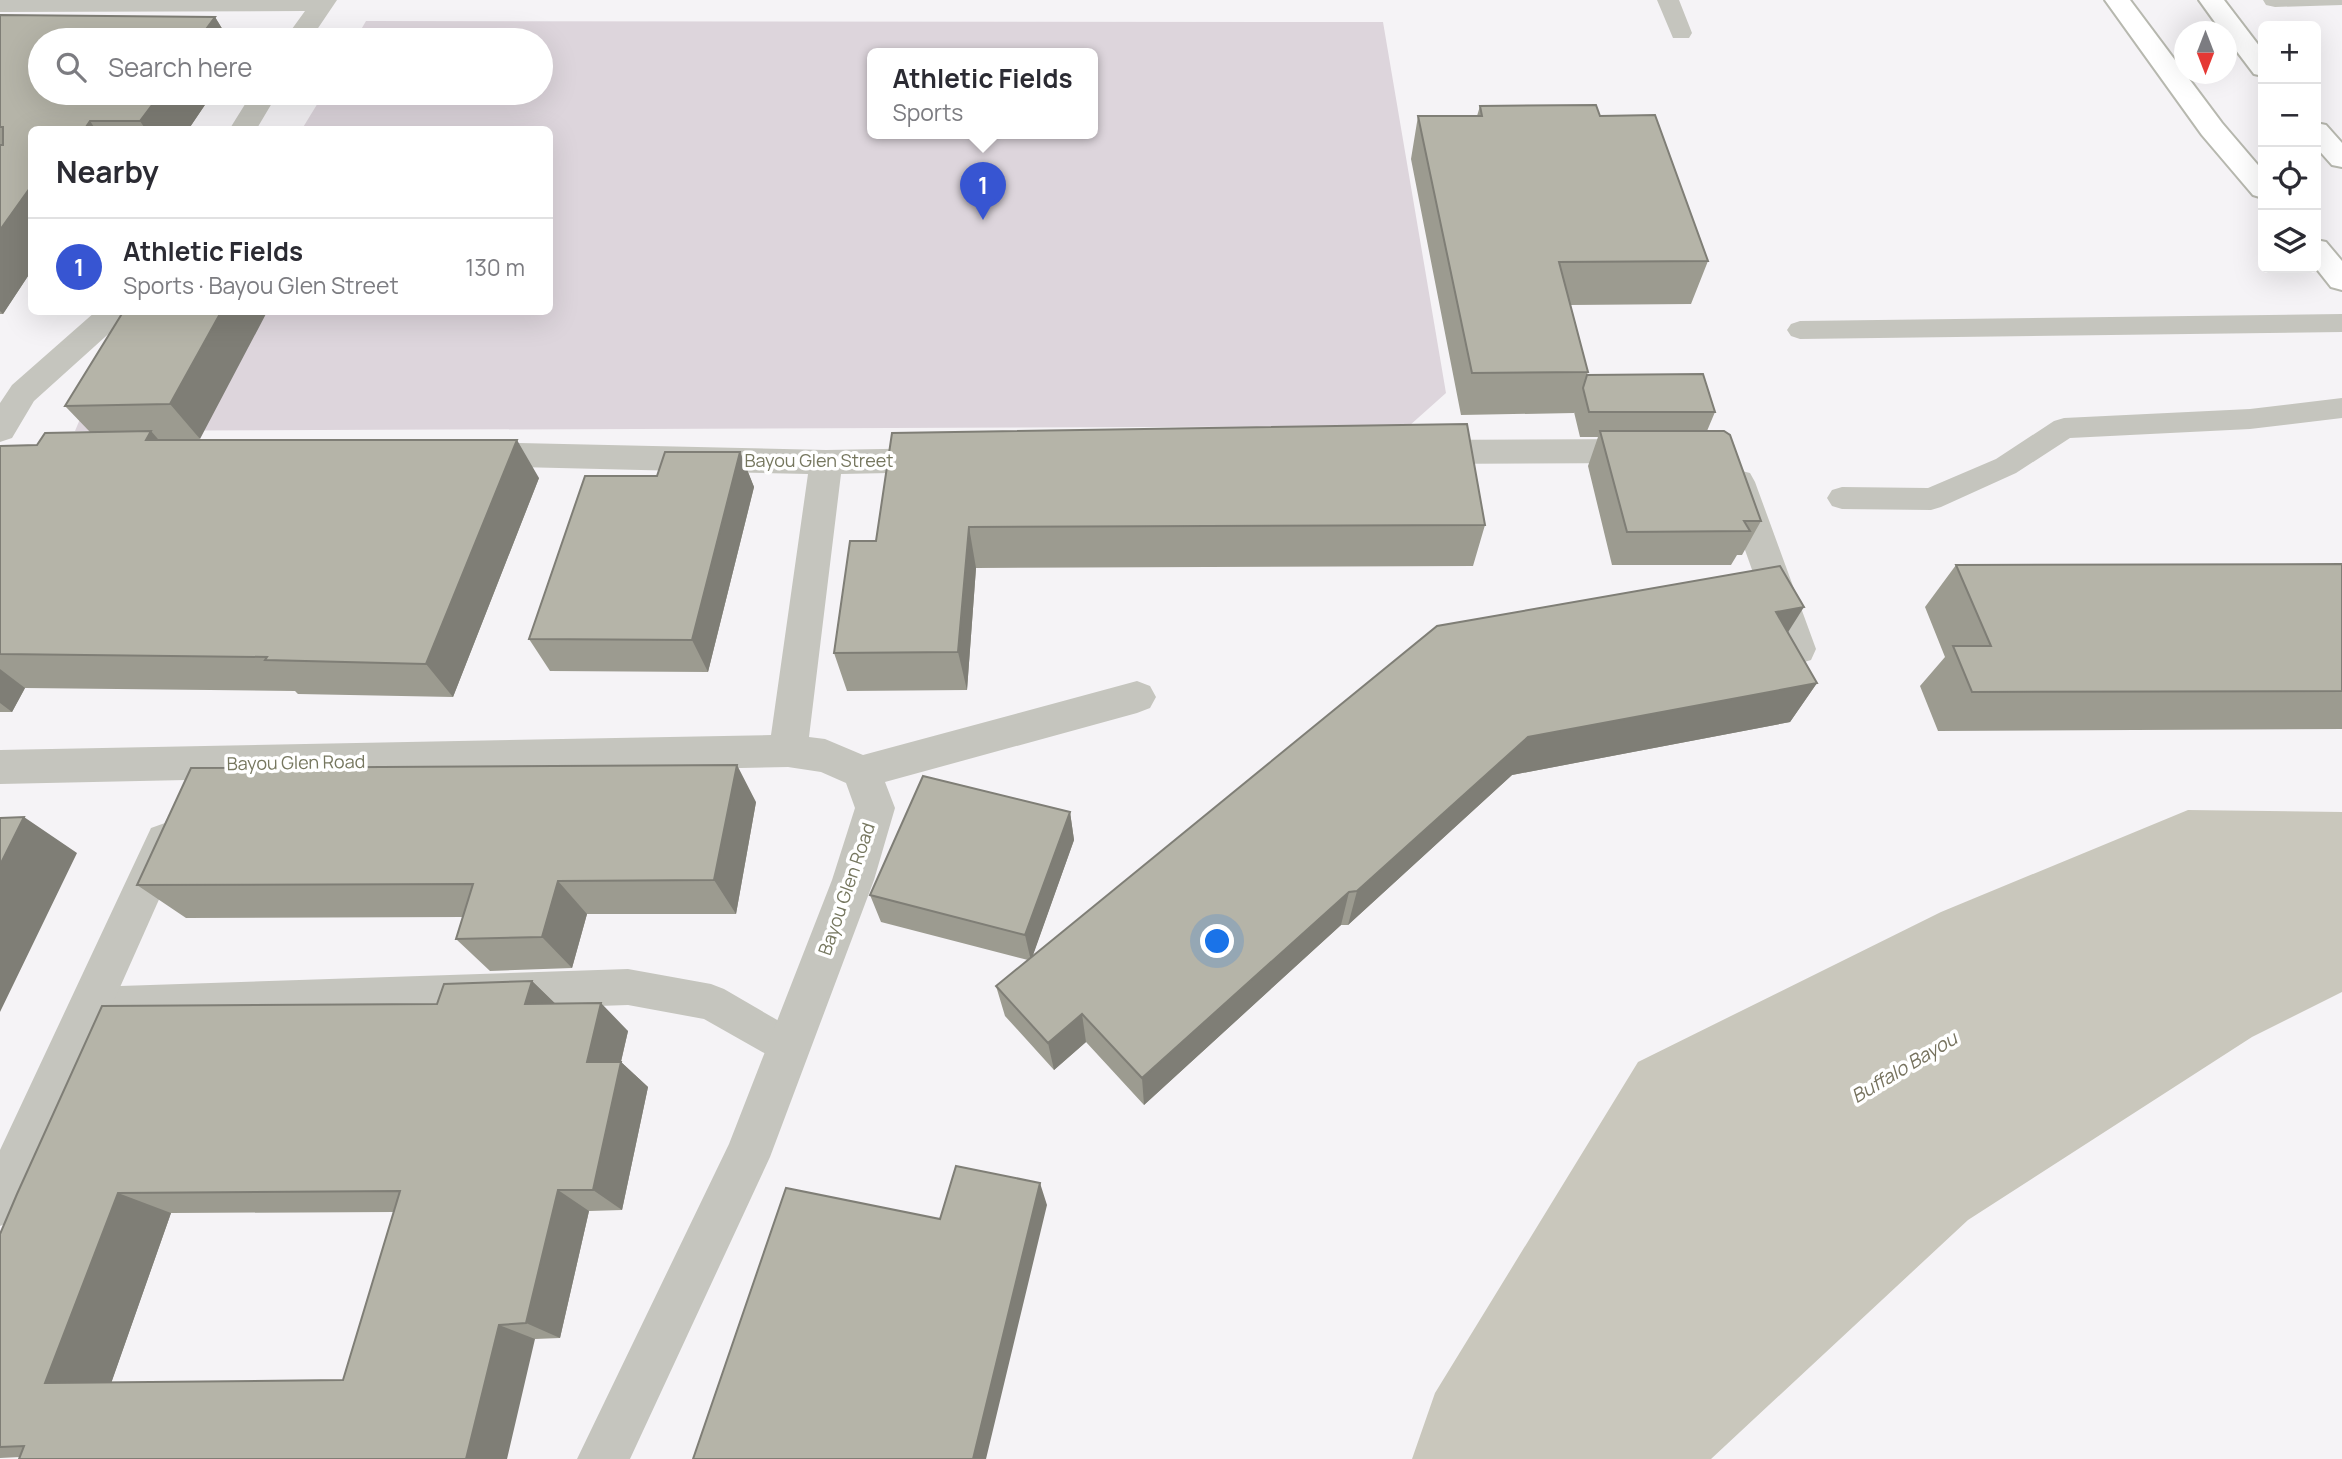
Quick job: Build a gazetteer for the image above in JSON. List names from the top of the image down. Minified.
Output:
{"streets":{"street":["Bayou Glen Street","Bayou Glen Road"]},"water":["Buffalo Bayou"],"north":"bottom","page":{"map_buttons":["+","−"],"search":"Search here","popup":["Athletic Fields","Sports"],"heading":"Nearby","pins":"1","list":[{"mark":"1","name":"Athletic Fields","note":"Sports · Bayou Glen Street","value":"130 m"}]}}
